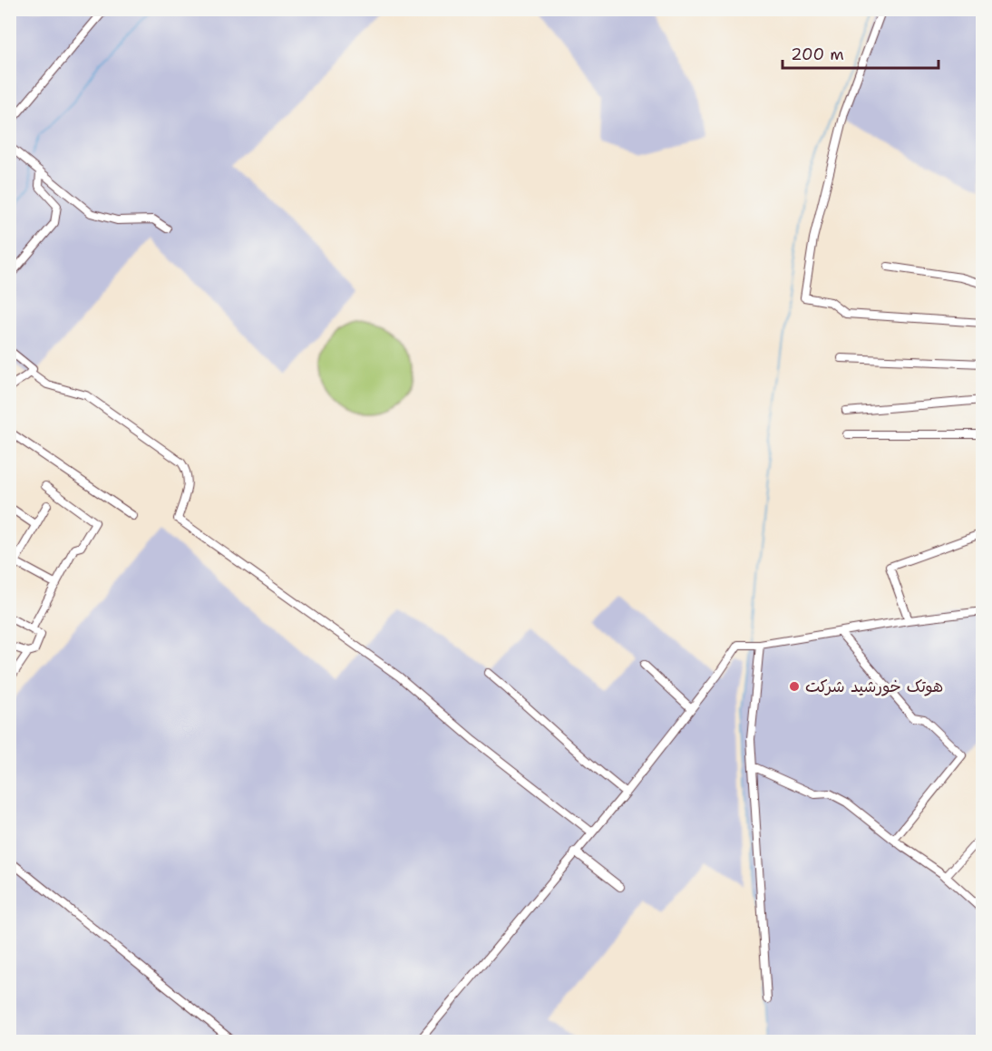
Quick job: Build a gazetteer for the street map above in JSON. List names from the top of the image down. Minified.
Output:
{"places":["هوتک خورشید شرکت"],"scale_bar":"200 m"}
